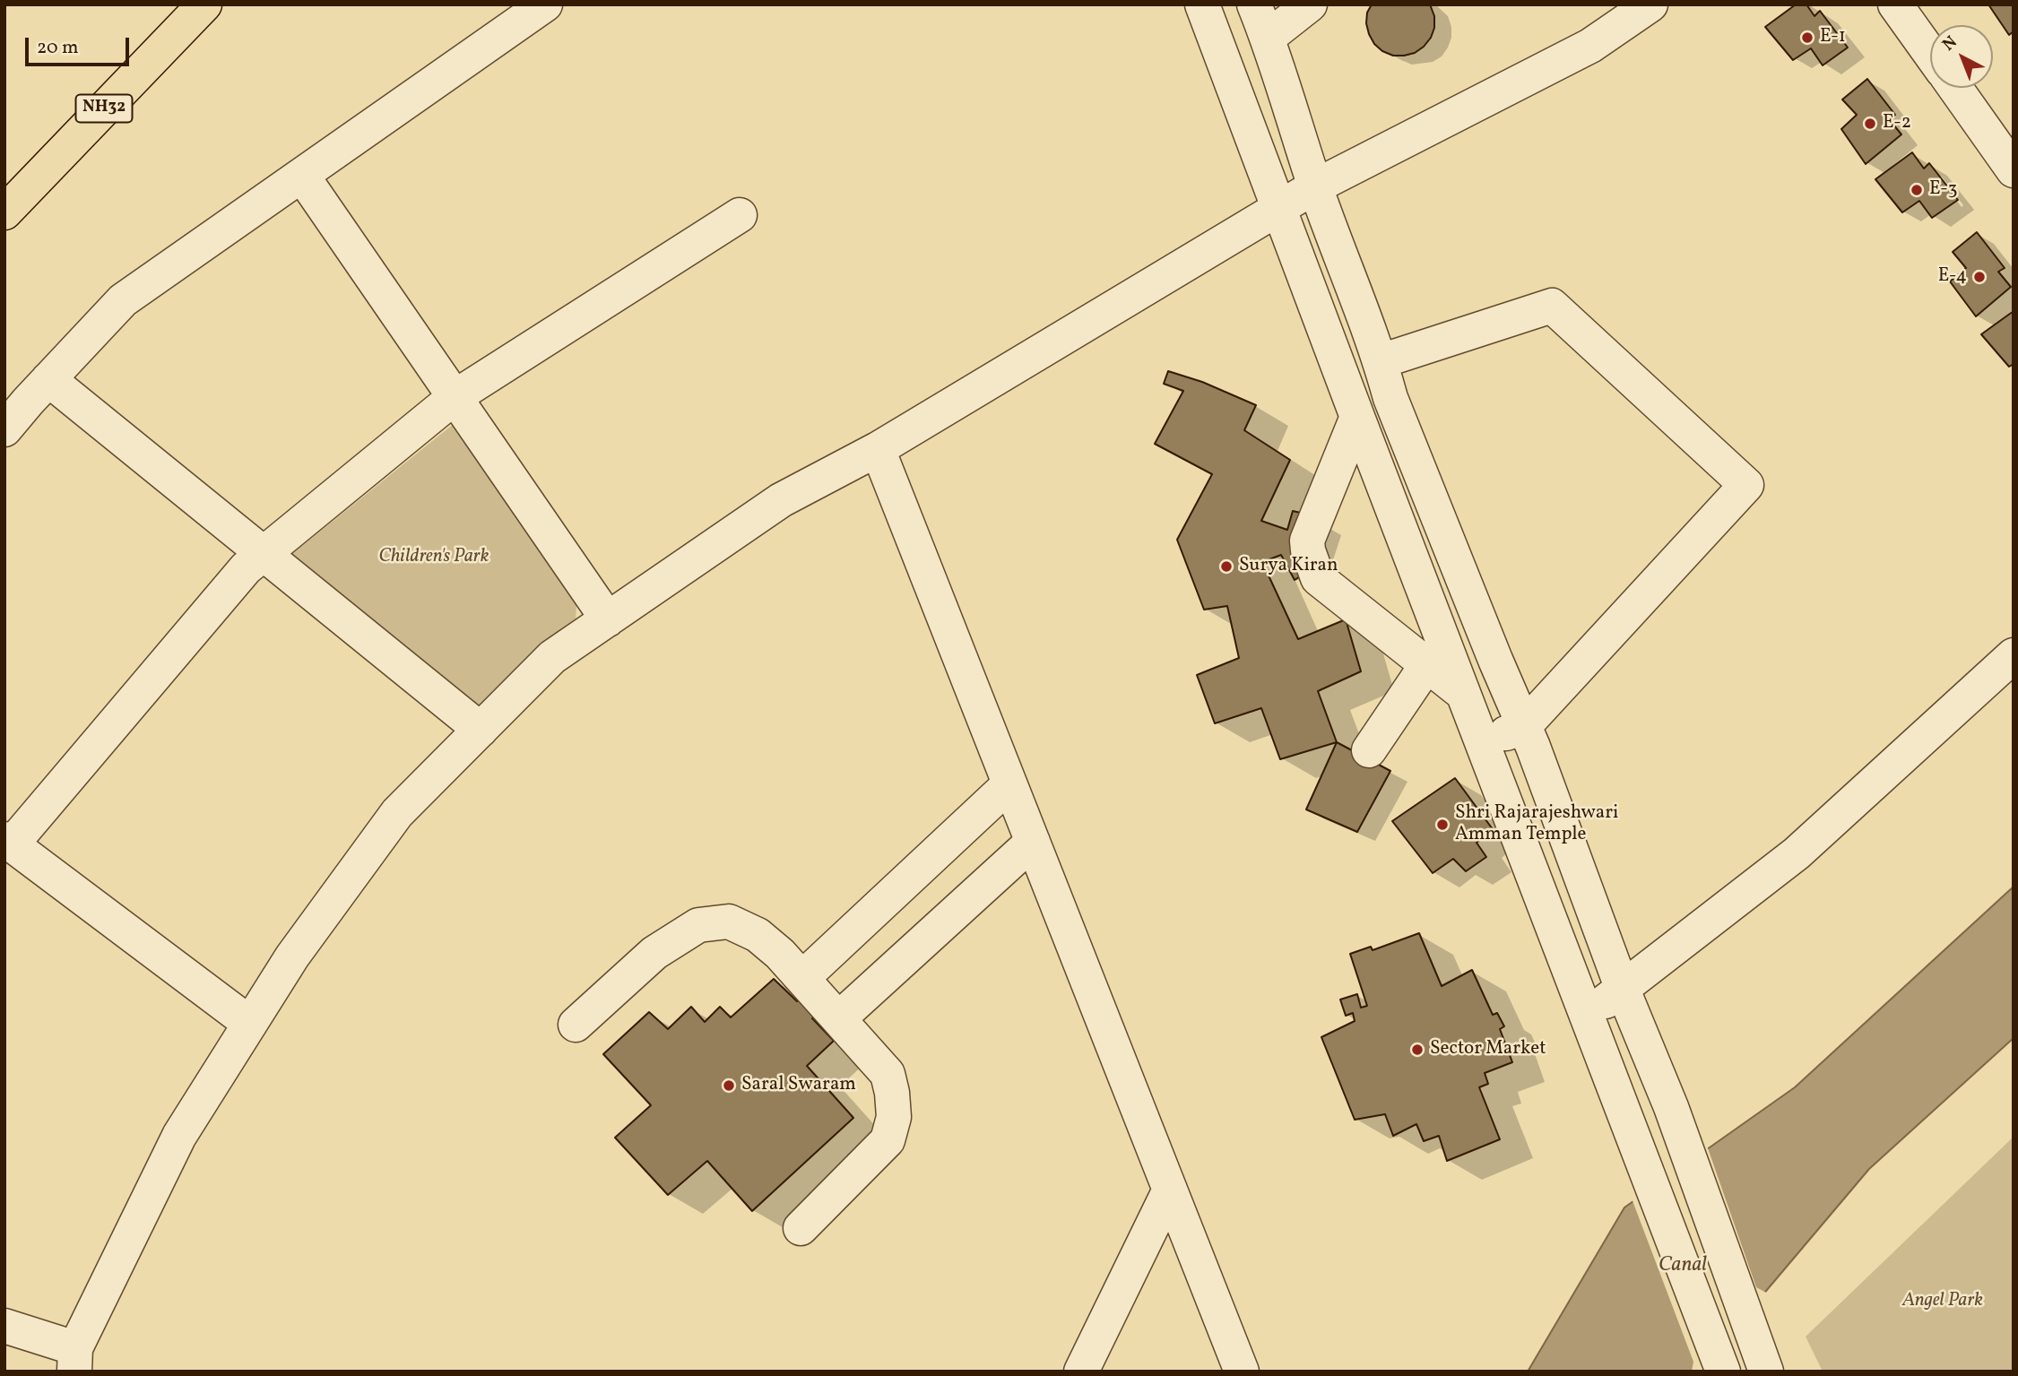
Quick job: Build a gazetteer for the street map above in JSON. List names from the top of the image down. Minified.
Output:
{"streets":{"highway":["NH32"]},"water":["Canal"],"parks":["Children's Park","Angel Park"],"places":["E-1","E-2","E-3","E-4","Surya Kiran","Shri Rajarajeshwari Amman Temple","Sector Market","Saral Swaram"],"scale_bar":"20 m","north":"top left"}
